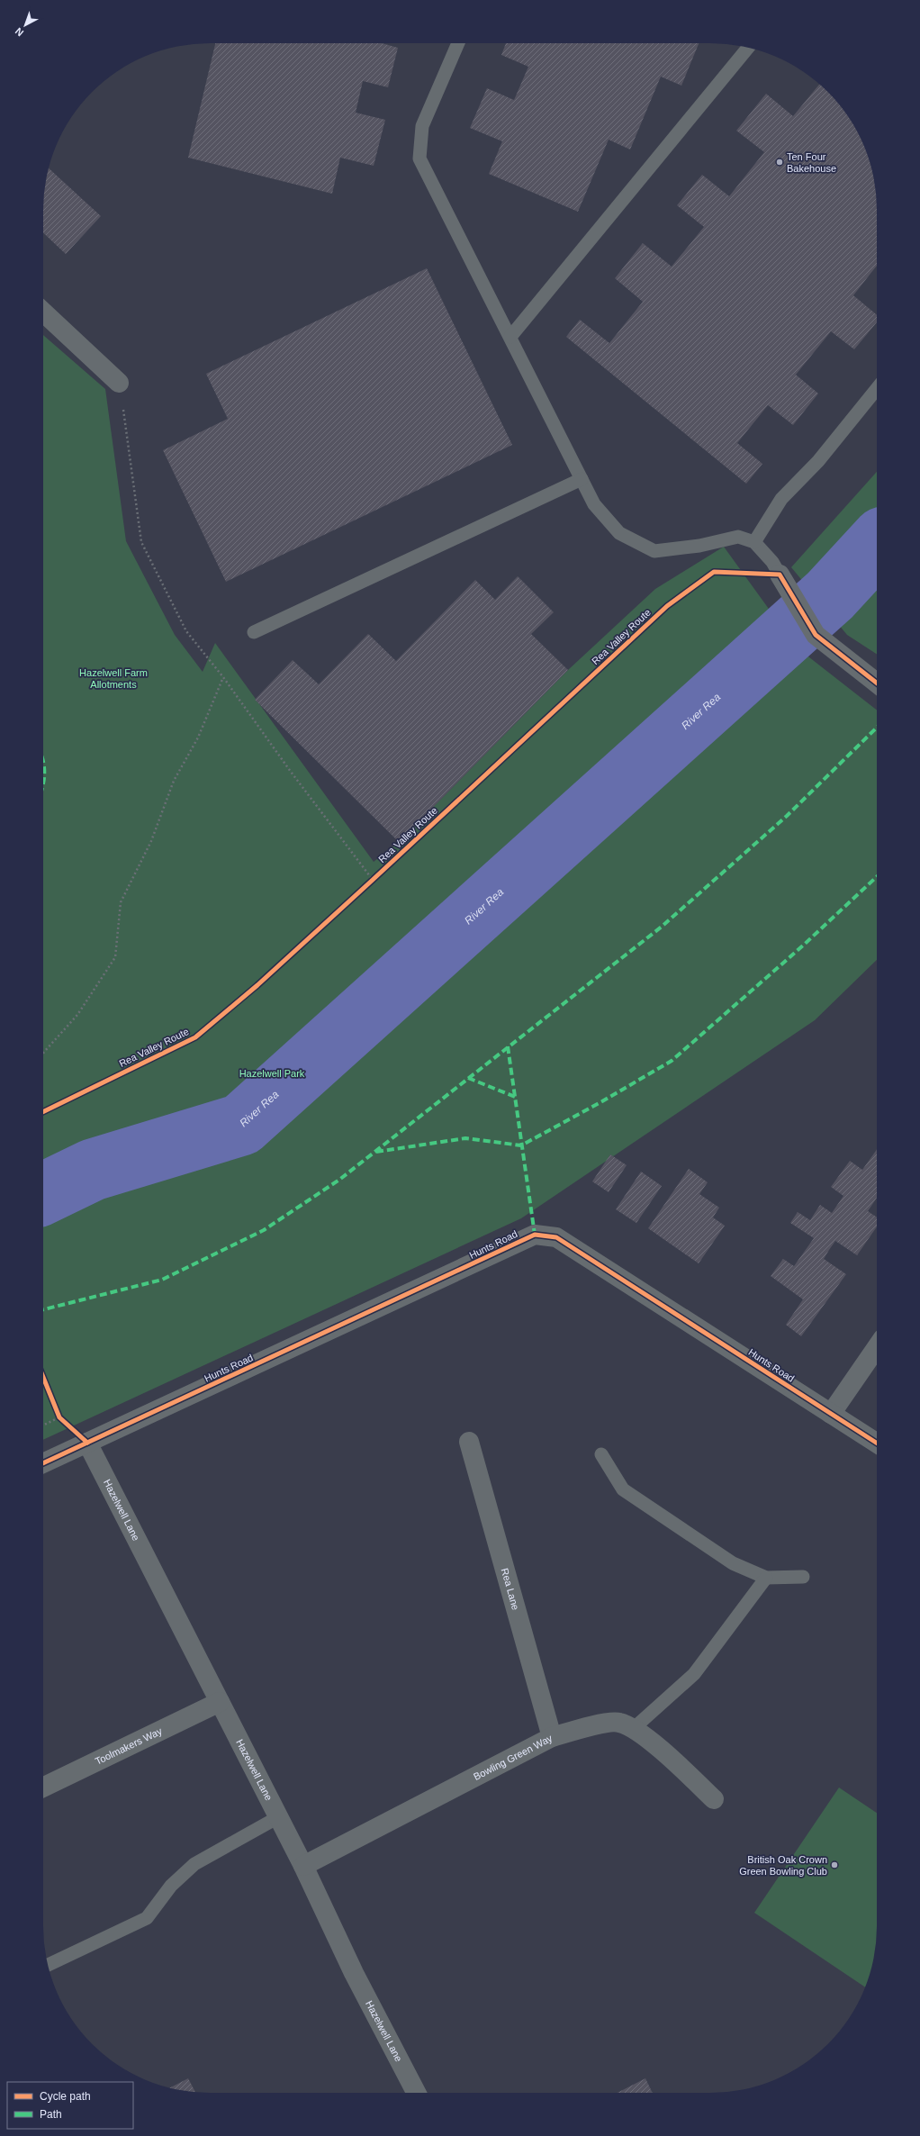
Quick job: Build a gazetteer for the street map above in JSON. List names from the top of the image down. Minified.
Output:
{"streets":{"street":["Hunts Road","Hazelwell Lane","Rea Lane","Toolmakers Way","Bowling Green Way"],"cycle path":["Rea Valley Route"]},"crossings":[["Hunts Road","Hazelwell Lane"],["Hazelwell Lane","Toolmakers Way"],["Hazelwell Lane","Bowling Green Way"],["Rea Lane","Bowling Green Way"]],"water":["River Rea"],"parks":["Hazelwell Farm Allotments","Hazelwell Park"],"places":["Ten Four Bakehouse","British Oak Crown Green Bowling Club"],"legend":["Cycle path","Path"],"north":"bottom left"}
